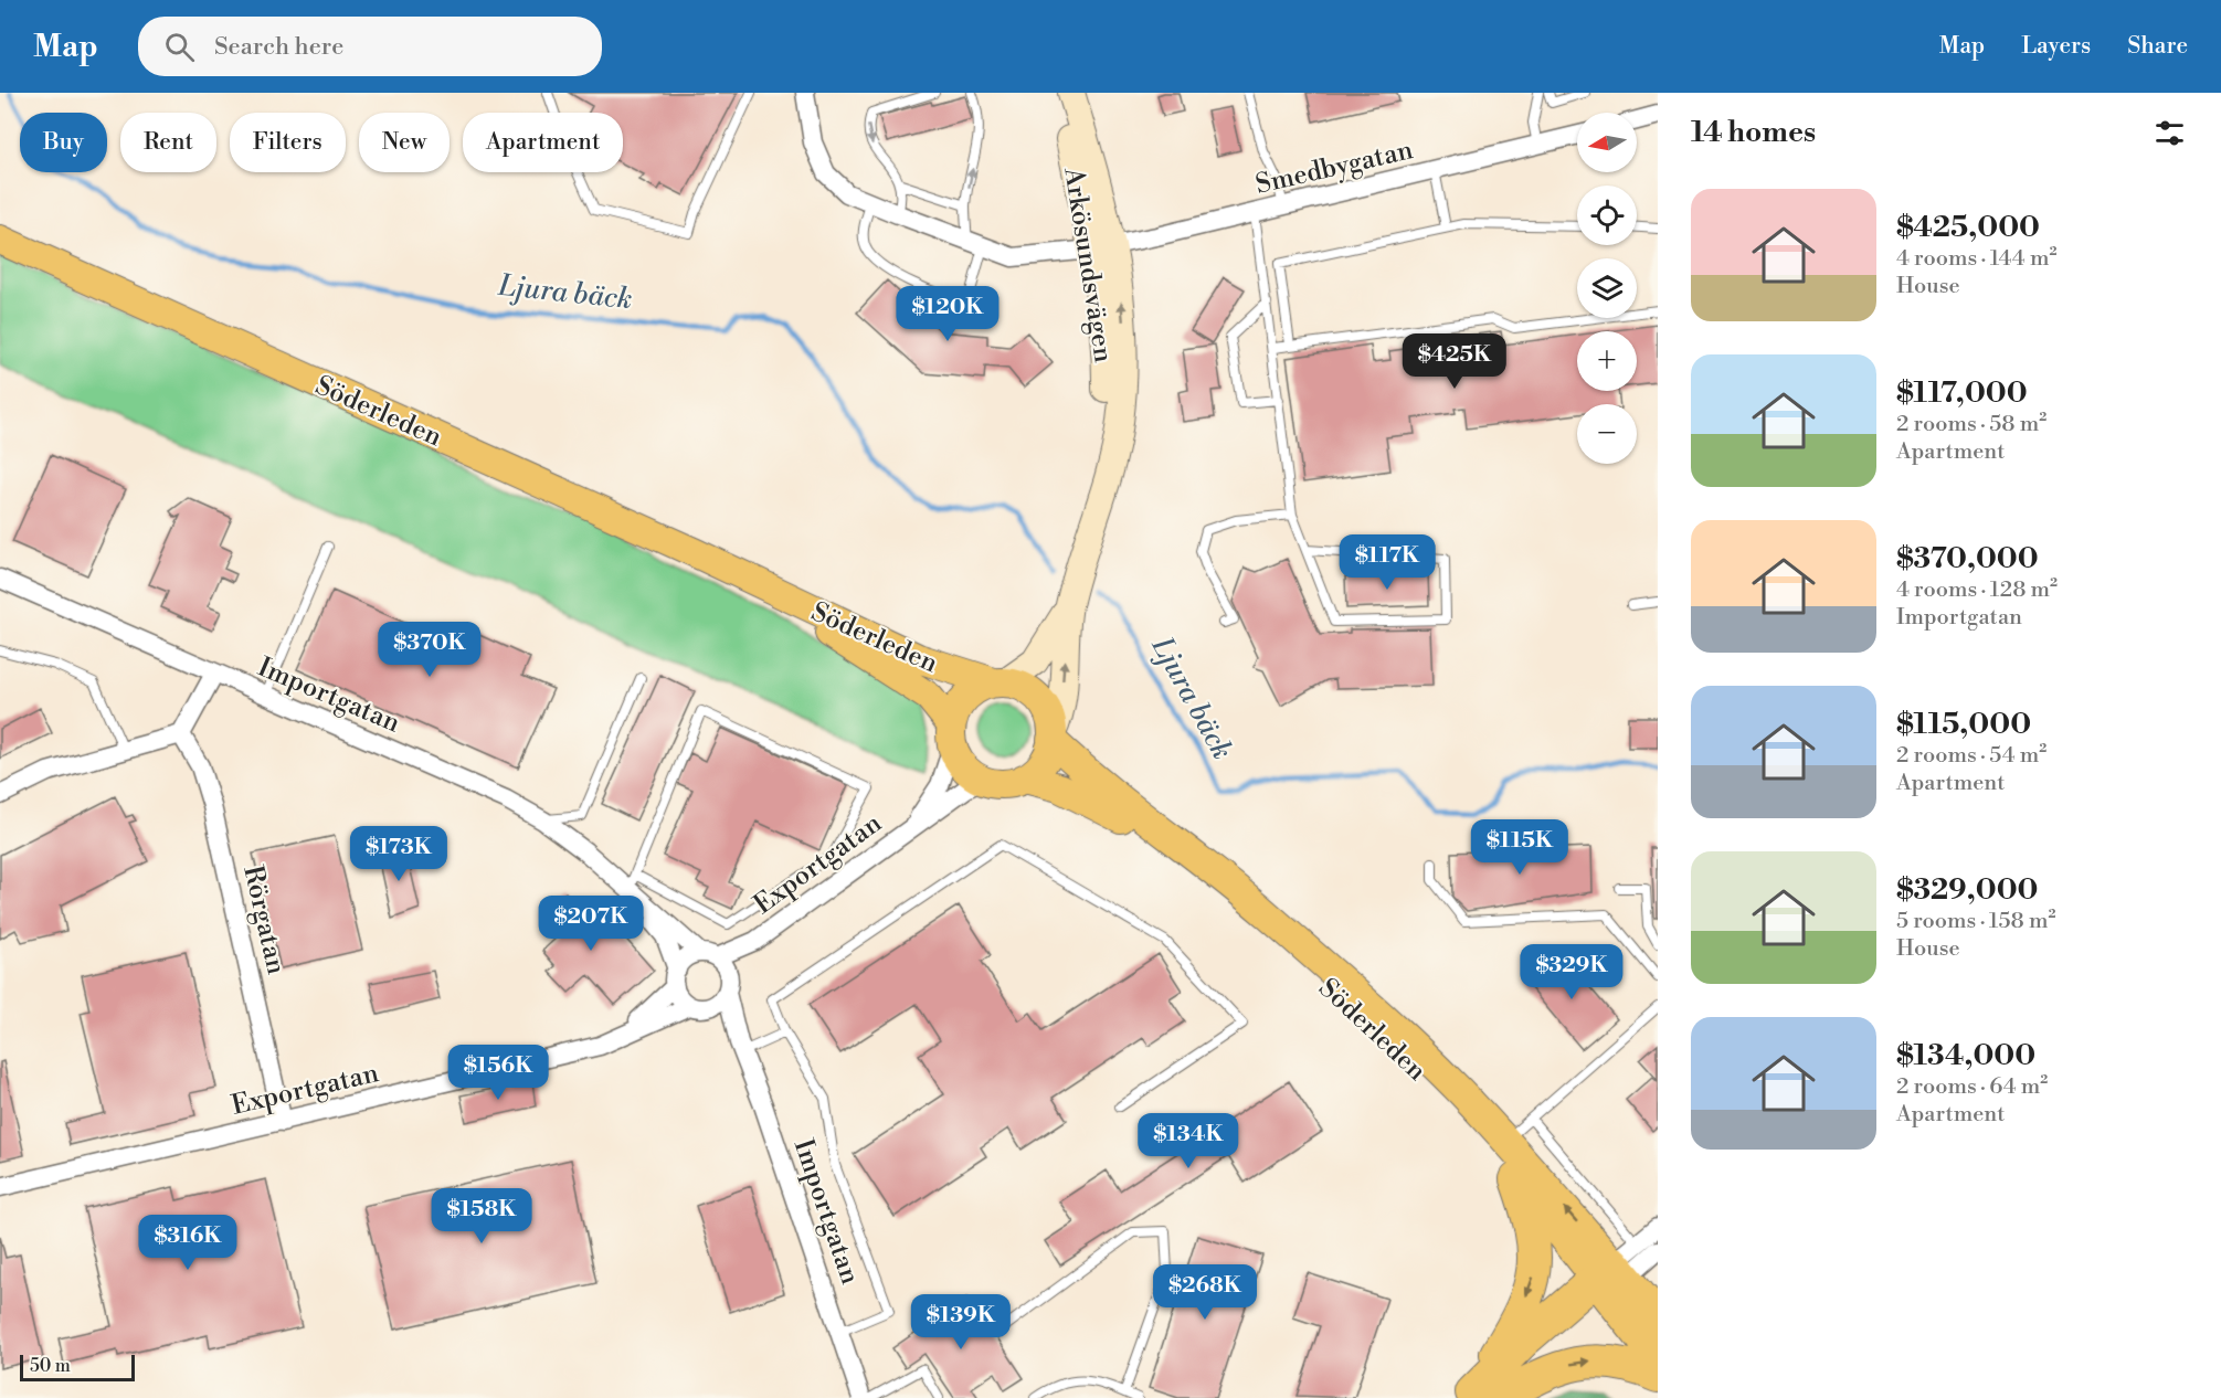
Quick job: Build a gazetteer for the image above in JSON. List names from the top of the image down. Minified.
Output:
{"streets":{"highway":["Söderleden"],"main road":["Arkösundsvägen"],"street":["Smedbygatan","Importgatan","Exportgatan","Rörgatan"]},"crossings":[["Smedbygatan","Arkösundsvägen"],["Arkösundsvägen","Söderleden"],["Arkösundsvägen","Exportgatan"],["Söderleden","Exportgatan"],["Importgatan","Exportgatan"],["Exportgatan","Rörgatan"]],"water":["Ljura bäck"],"scale_bar":"50 m","north":"left","page":{"header":"Map","search":"Search here","nav":["Map","Layers","Share"],"heading":"14 homes","map_buttons":["+","−"],"chip":["Buy","Rent","Filters","New","Apartment"],"list":[{"name":"$425,000","note":"4 rooms · 144 m² · House"},{"name":"$117,000","note":"2 rooms · 58 m² · Apartment"},{"name":"$370,000","note":"4 rooms · 128 m² · Importgatan"},{"name":"$115,000","note":"2 rooms · 54 m² · Apartment"},{"name":"$329,000","note":"5 rooms · 158 m² · House"},{"name":"$134,000","note":"2 rooms · 64 m² · Apartment"}],"price":["$120K","$425K","$117K","$370K","$115K","$173K","$207K","$329K","$156K","$134K","$158K","$316K","$268K","$139K"],"scale":"50 m"}}
